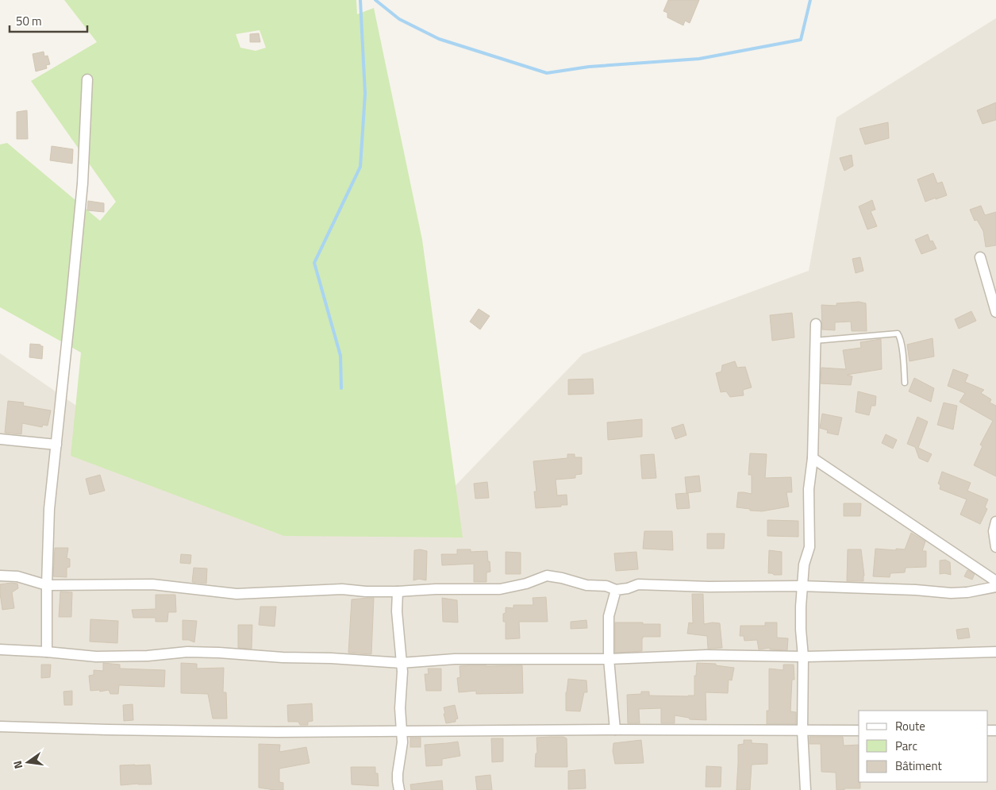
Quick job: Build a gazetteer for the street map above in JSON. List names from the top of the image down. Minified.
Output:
{"legend":["Route","Parc","Bâtiment"],"scale_bar":"50 m","north":"left"}
